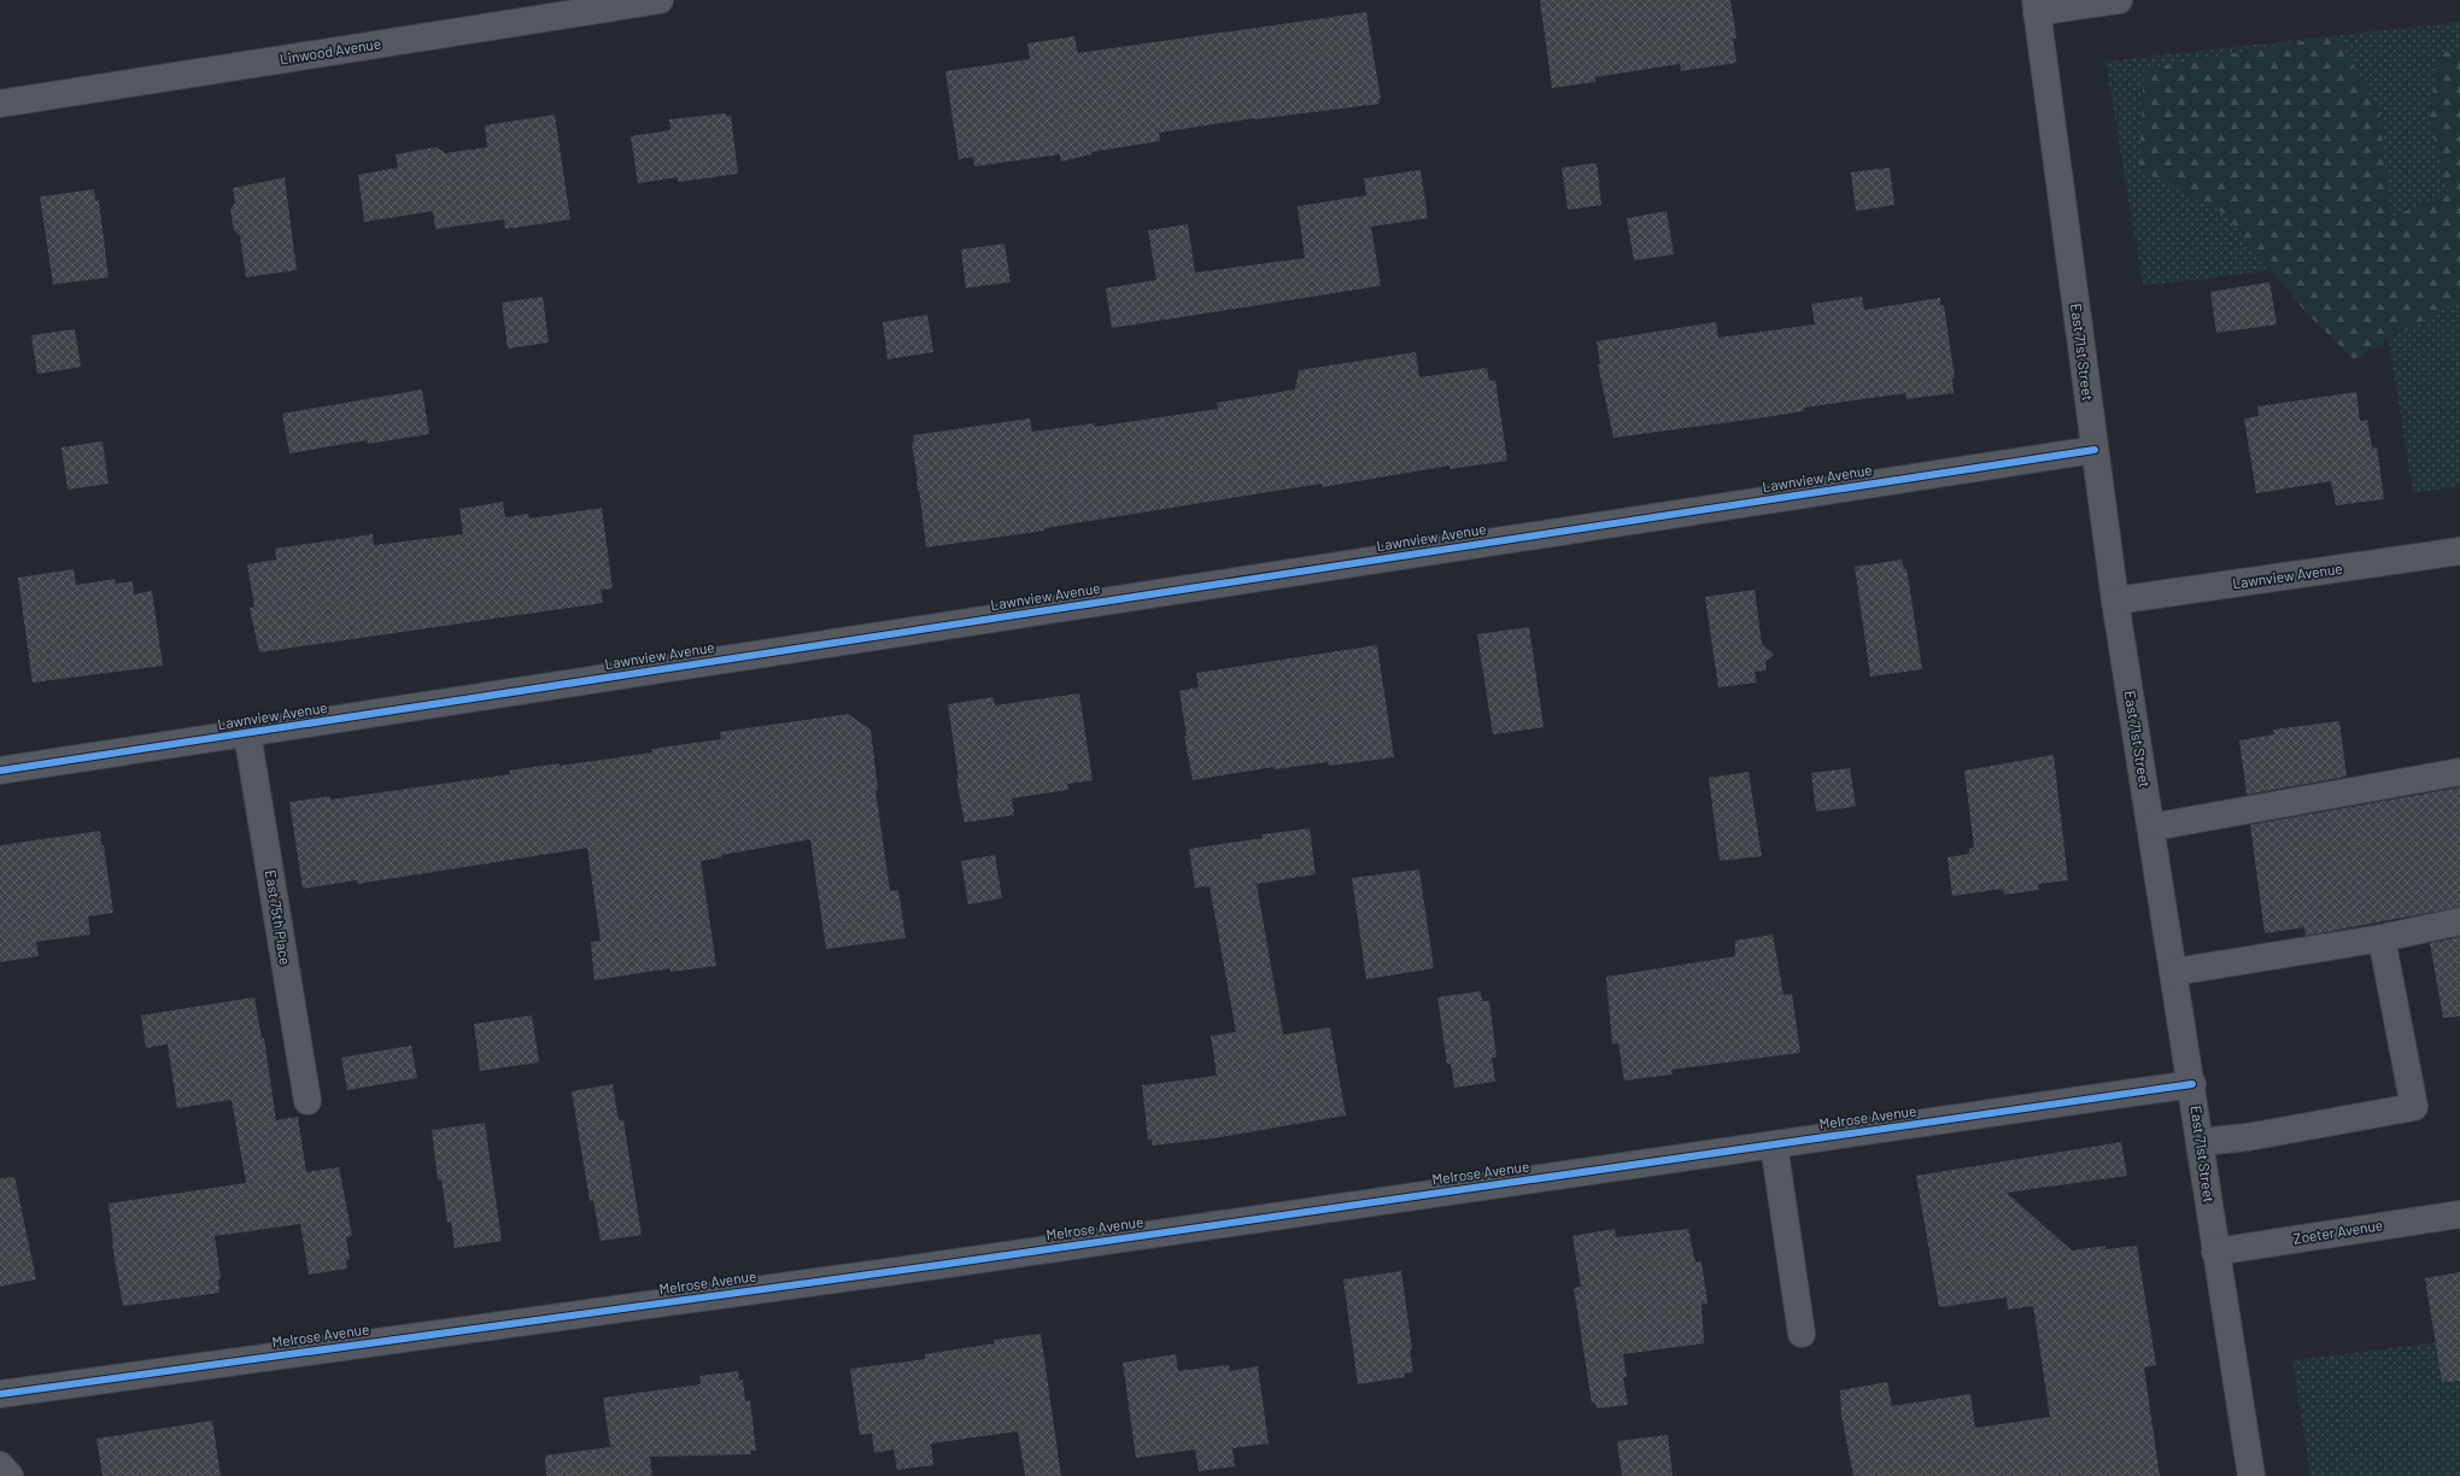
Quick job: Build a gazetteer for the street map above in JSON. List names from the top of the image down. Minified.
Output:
{"streets":{"street":["Linwood Avenue","East 71st Street","Lawnview Avenue","East 75th Place","Melrose Avenue","Zoeter Avenue"]},"crossings":[["East 71st Street","Lawnview Avenue"],["East 71st Street","Melrose Avenue"],["East 71st Street","Zoeter Avenue"],["Lawnview Avenue","East 75th Place"]]}
